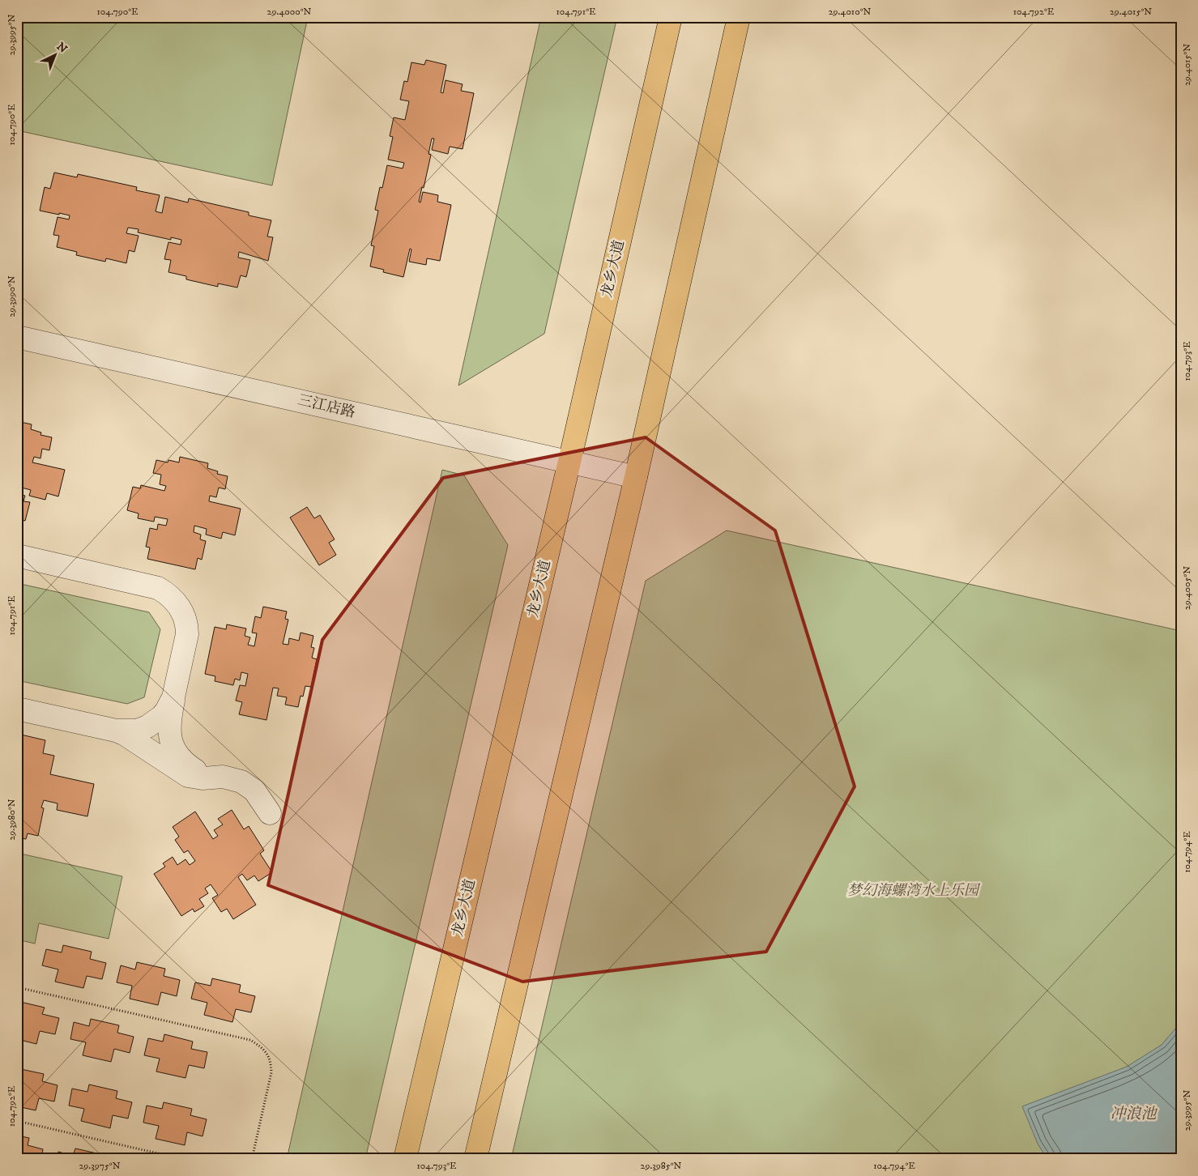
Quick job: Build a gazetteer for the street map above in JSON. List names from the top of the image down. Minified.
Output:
{"streets":{"main road":["龙乡大道"],"street":["三江店路"]},"crossings":[["龙乡大道","三江店路"]],"water":["冲浪池"],"parks":["梦幻海螺湾水上乐园"],"north":"top right","coordinates":["104.790°E","29.4000°N","104.791°E","29.4010°N","104.792°E","29.4015°N","29.3995°N","29.3990°N","104.793°E","29.4005°N","29.3980°N","104.794°E","29.3975°N","29.3985°N"]}
